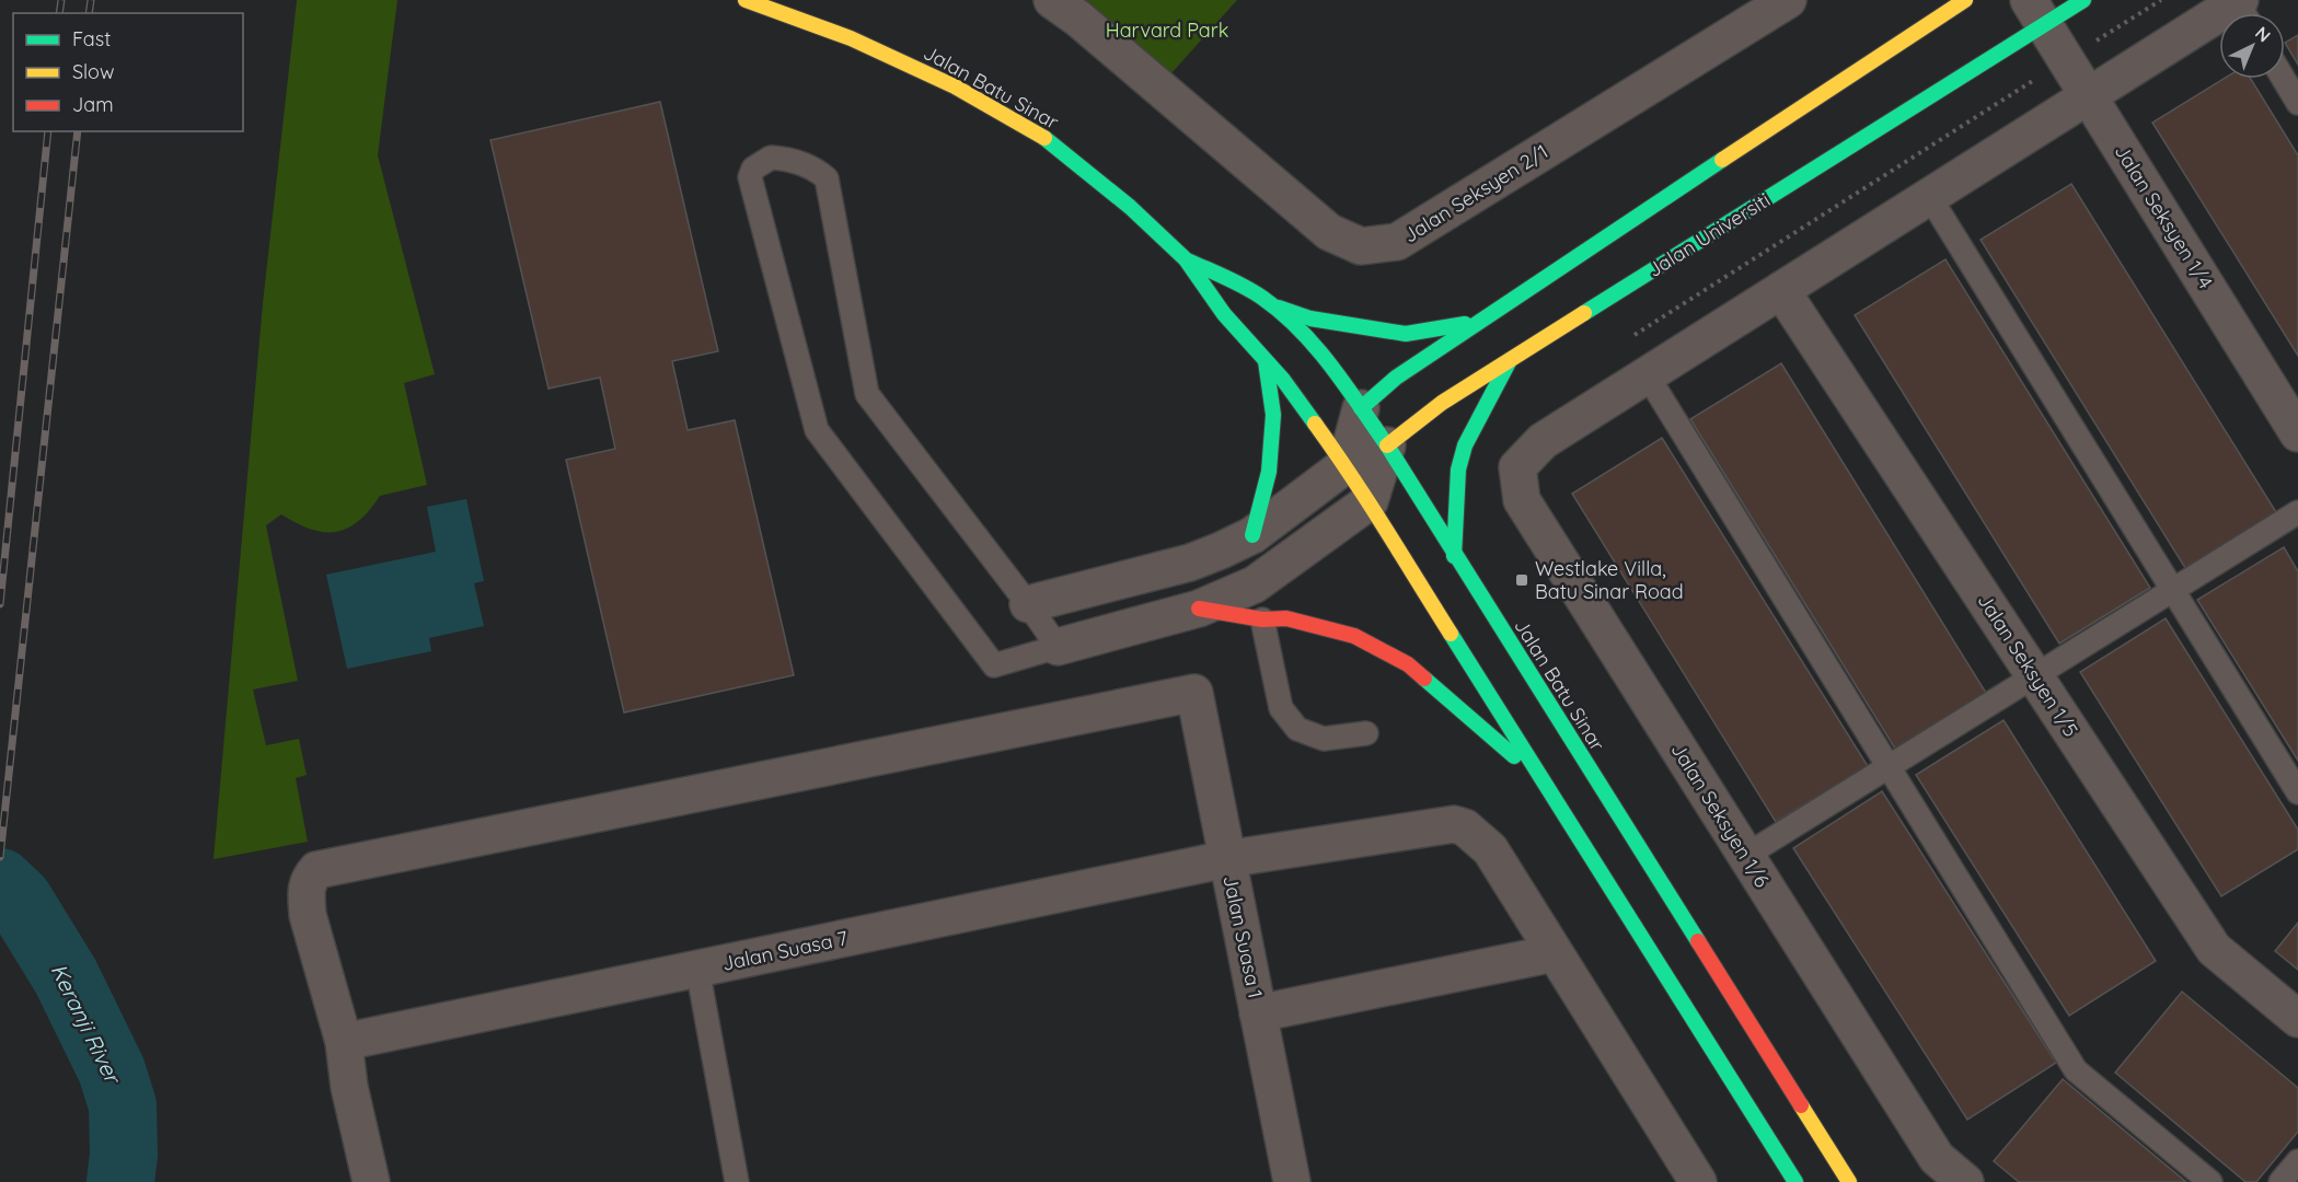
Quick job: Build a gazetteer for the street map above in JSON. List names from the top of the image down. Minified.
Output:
{"streets":{"street":["Jalan Batu Sinar","Jalan Seksyen 2/1","Jalan Seksyen 1/4","Jalan Universiti","Jalan Seksyen 1/5","Jalan Seksyen 1/6","Jalan Suasa 1","Jalan Suasa 7"]},"crossings":[["Jalan Batu Sinar","Jalan Universiti"],["Jalan Seksyen 1/4","Jalan Universiti"],["Jalan Suasa 1","Jalan Suasa 7"]],"water":["Keranji River"],"parks":["Harvard Park"],"places":{"transit":["Westlake Villa, Batu Sinar Road"]},"legend":["Fast","Slow","Jam"],"north":"top right"}
